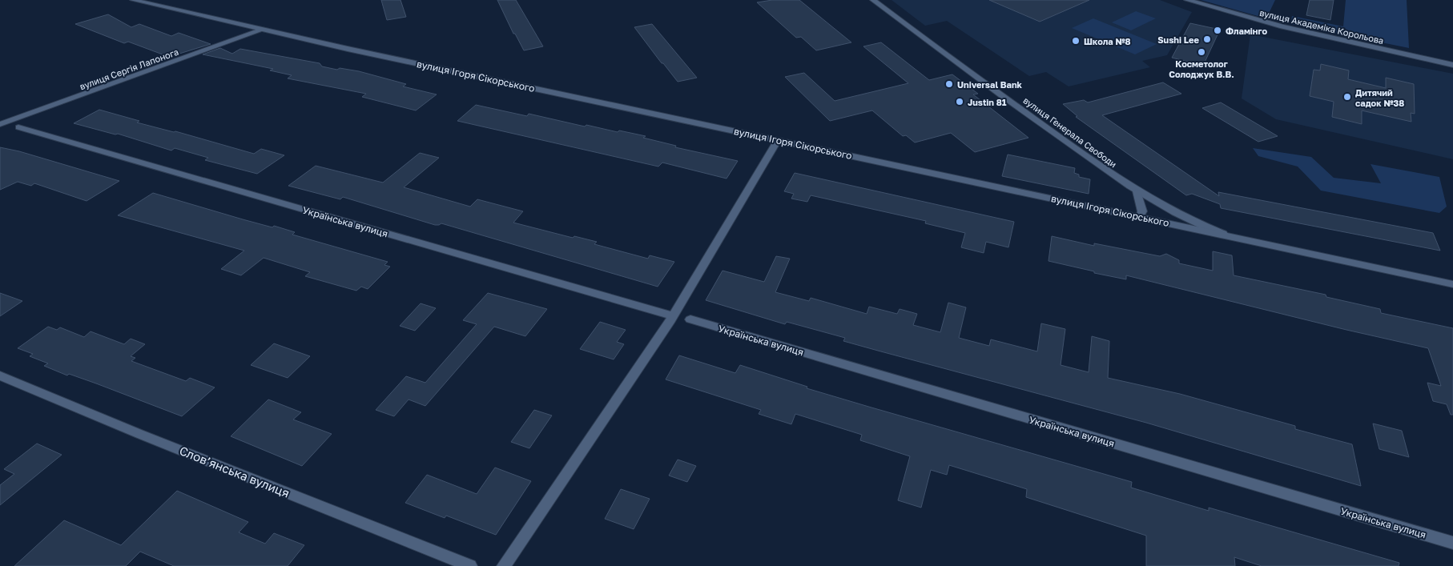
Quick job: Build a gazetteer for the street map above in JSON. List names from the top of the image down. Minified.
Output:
{"streets":{"street":["вулиця Академіка Корольова","вулиця Сергія Лапонога","вулиця Ігоря Сікорського","вулиця Генерала Свободи","Українська вулиця","Словʼянська вулиця"]},"crossings":[["вулиця Сергія Лапонога","вулиця Ігоря Сікорського"],["вулиця Ігоря Сікорського","вулиця Генерала Свободи"]],"places":["Фламінго","Sushi Lee","Школа №8","Косметолог Солоджук В.В.","Universal Bank","Дитячий садок №38","Justin 81"]}
